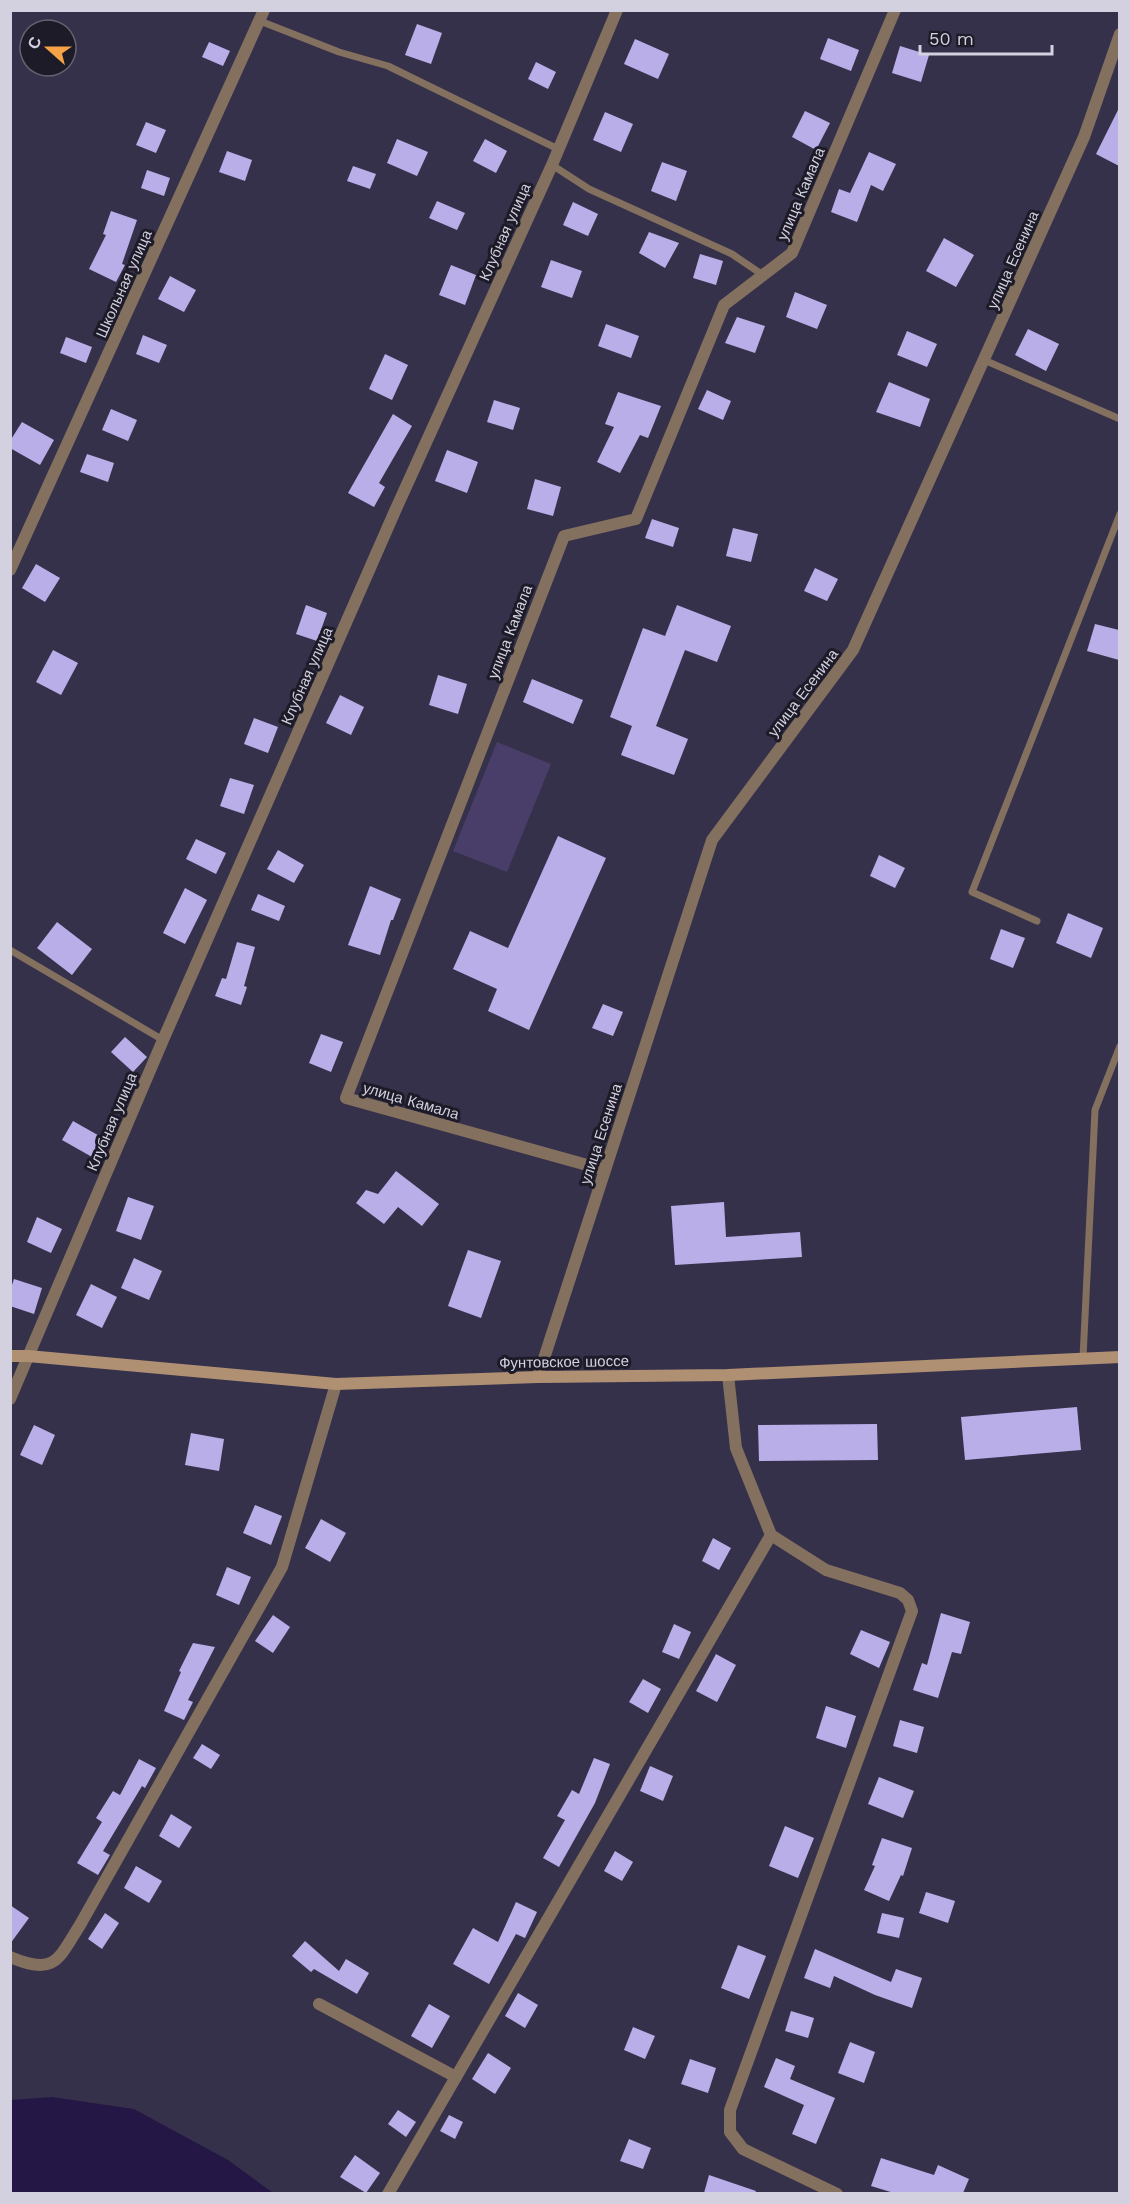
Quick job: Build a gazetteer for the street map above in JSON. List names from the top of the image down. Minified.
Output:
{"streets":{"street":["улица Камала","Клубная улица","улица Есенина","Школьная улица","Фунтовское шоссе"]},"crossings":[["улица Камала","улица Есенина"],["Клубная улица","Фунтовское шоссе"],["улица Есенина","Фунтовское шоссе"]],"scale_bar":"50 m","north":"left"}
